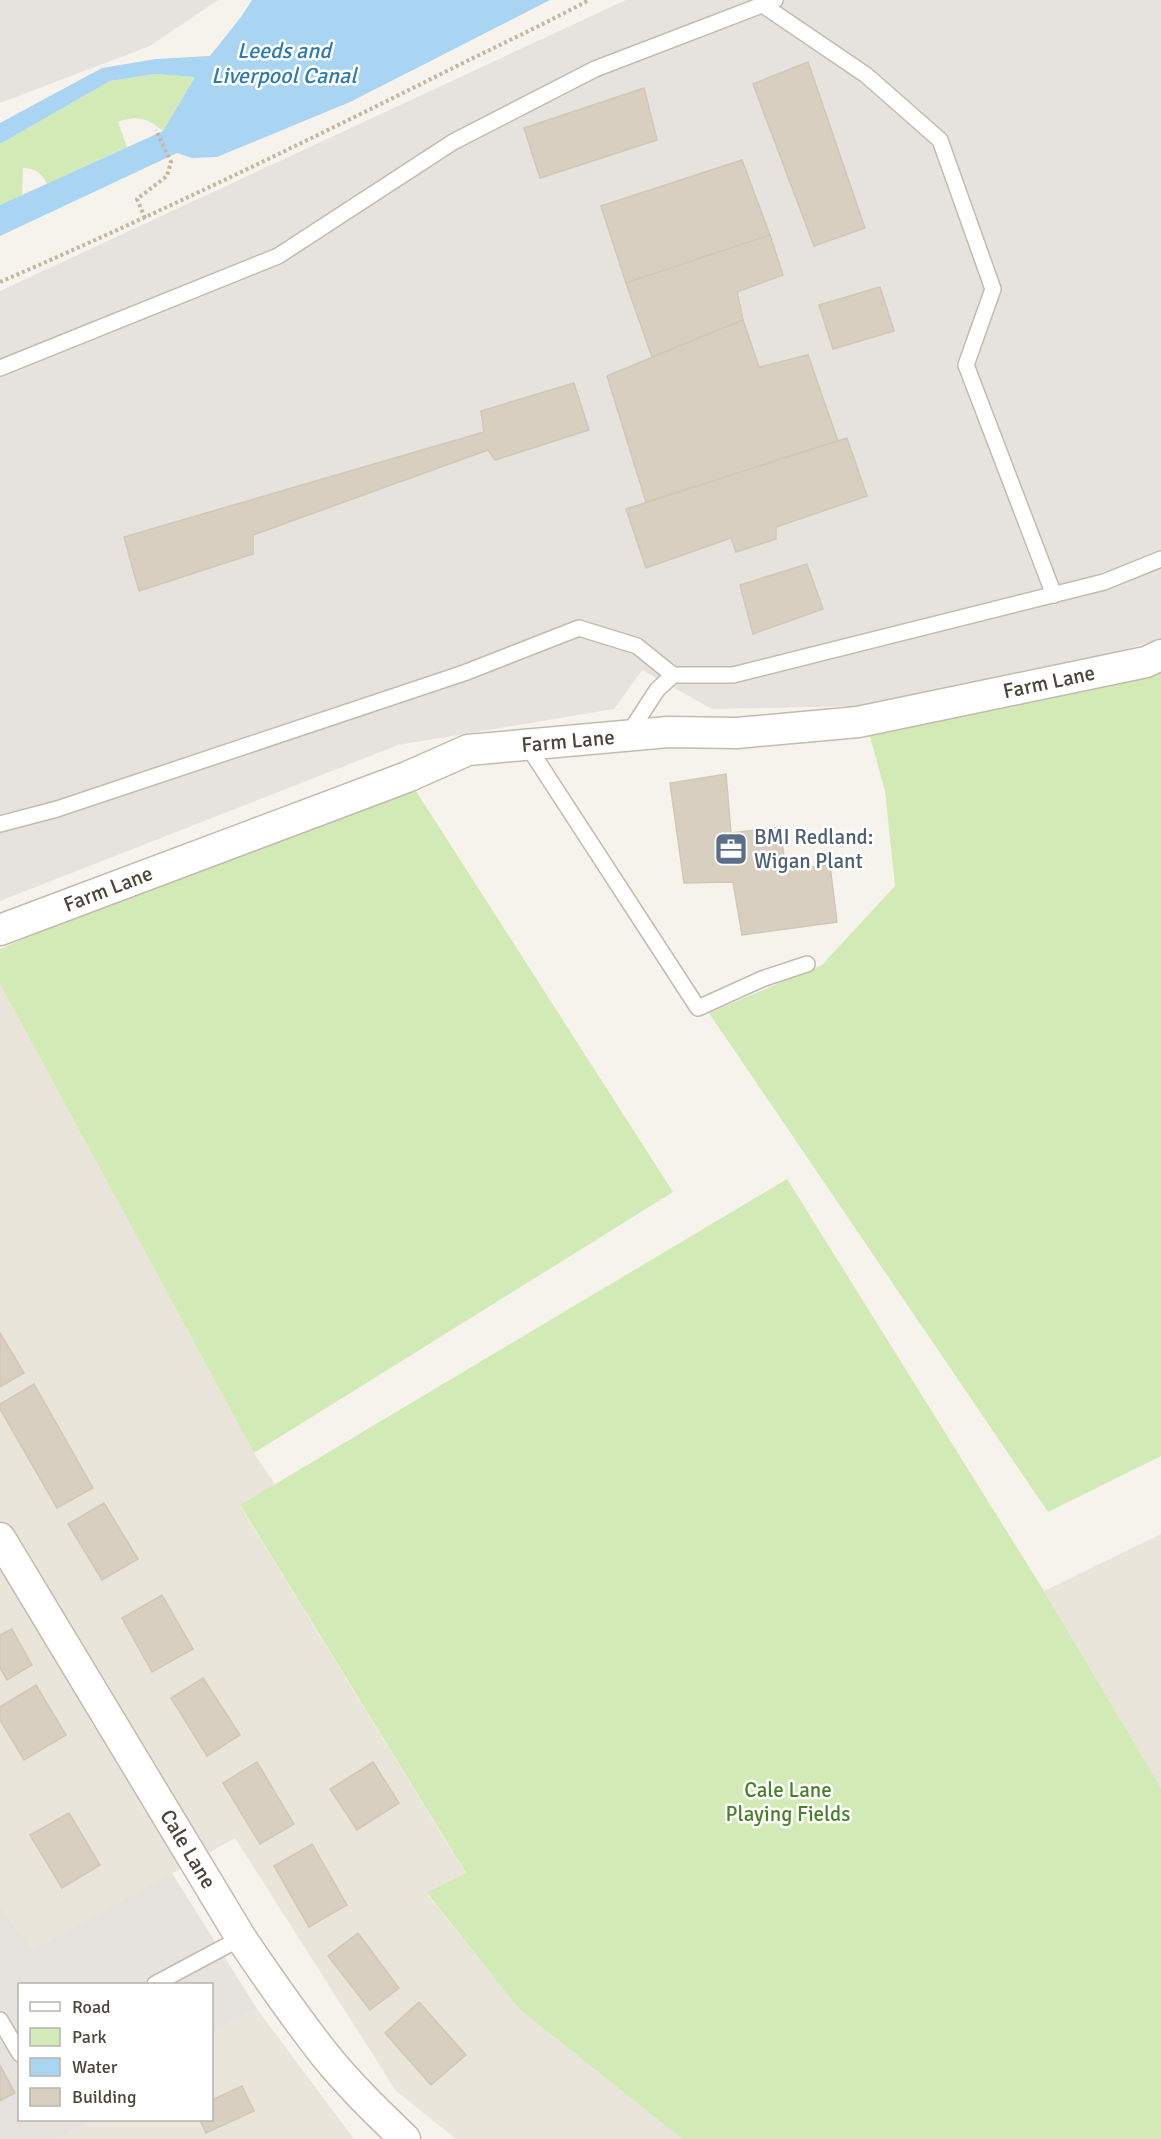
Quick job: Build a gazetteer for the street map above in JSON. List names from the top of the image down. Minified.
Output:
{"streets":{"street":["Farm Lane","Cale Lane"]},"water":["Leeds and Liverpool Canal"],"parks":["Cale Lane Playing Fields"],"places":{"office":["BMI Redland: Wigan Plant"]},"legend":["Road","Park","Water","Building"]}
